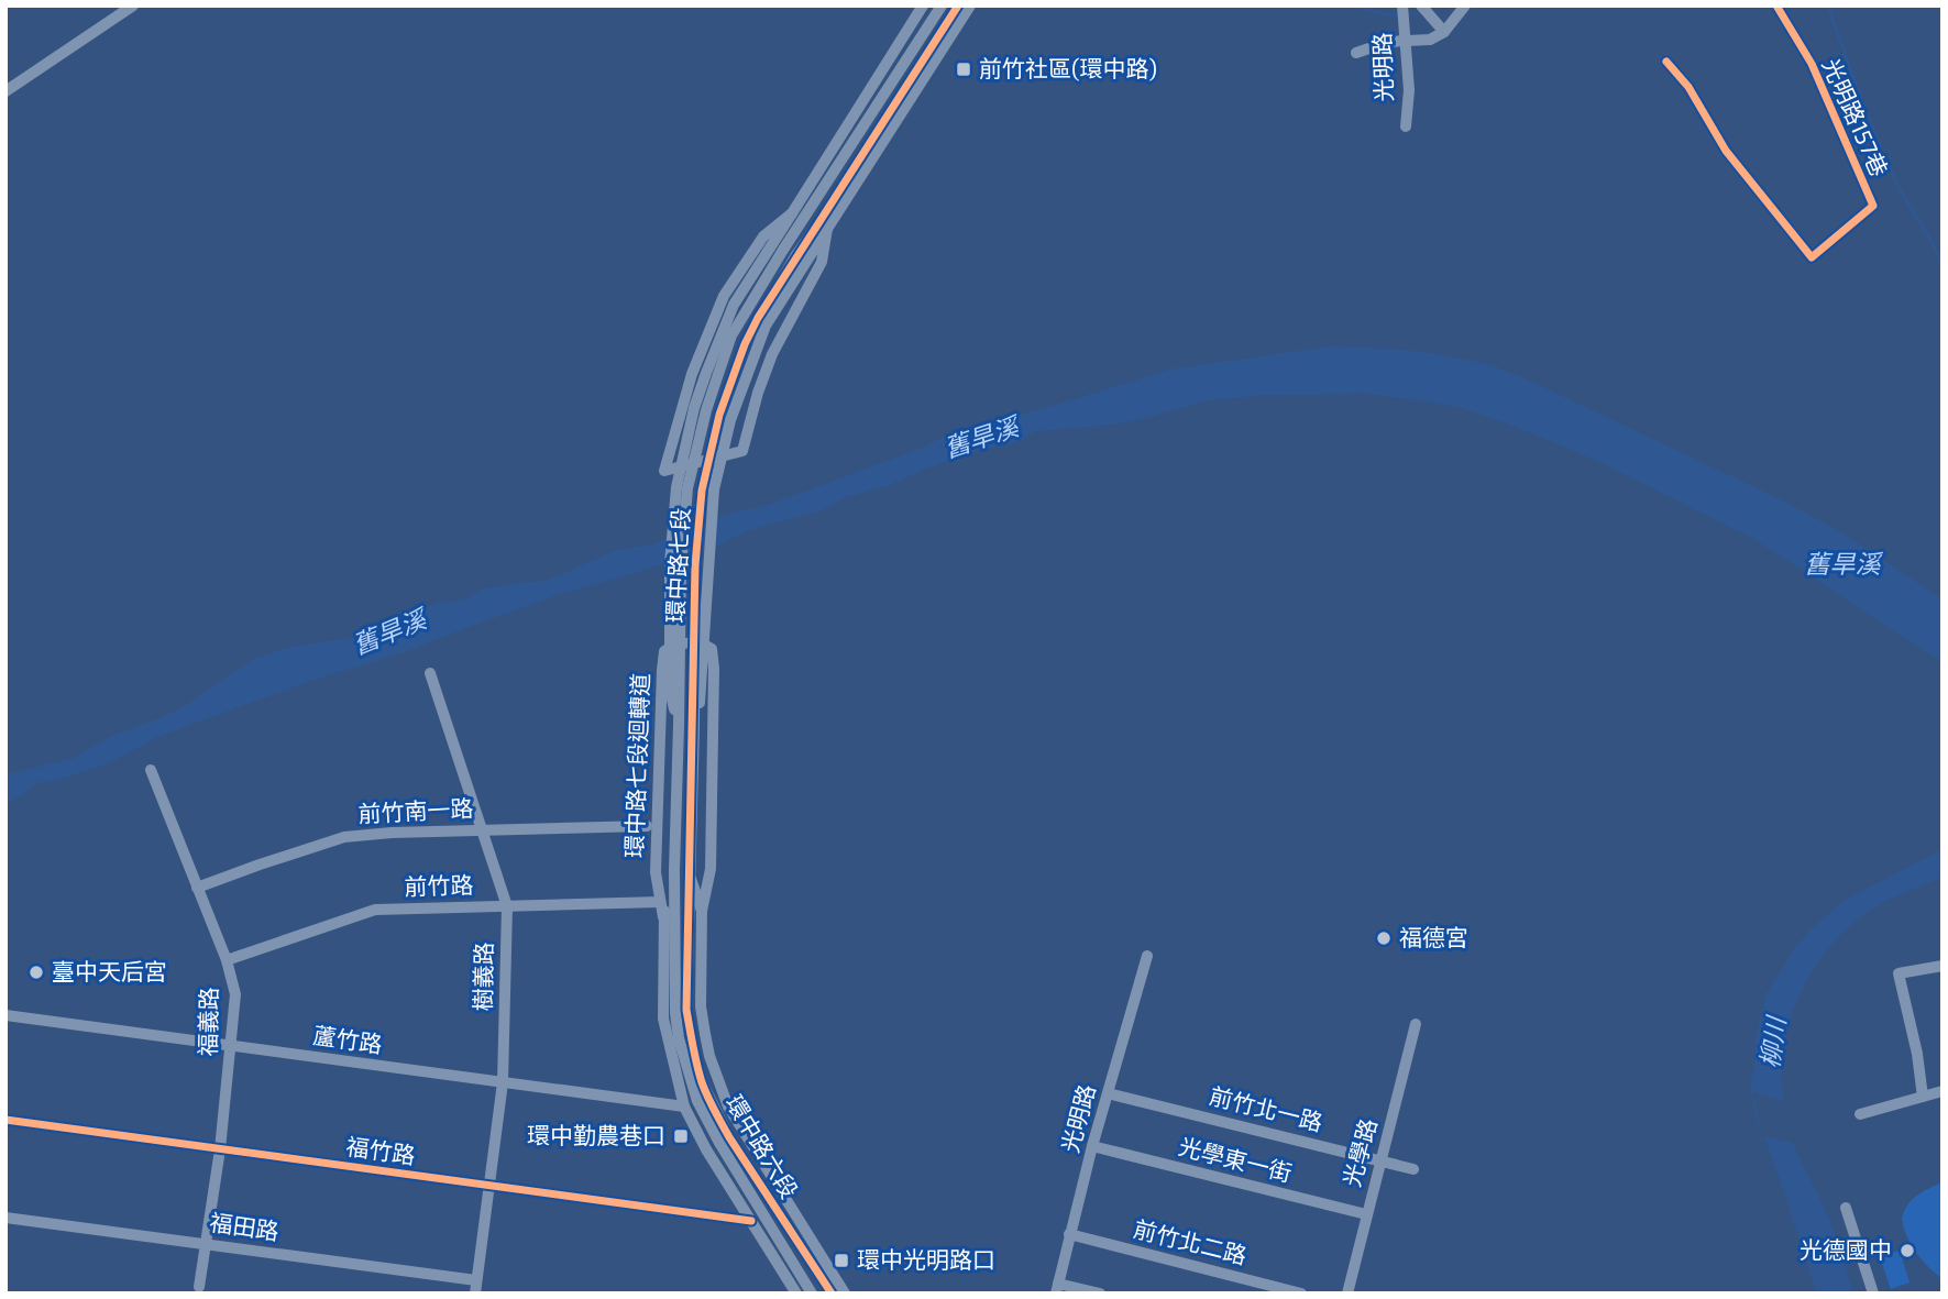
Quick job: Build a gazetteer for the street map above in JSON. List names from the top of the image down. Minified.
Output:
{"streets":{"street":["光明路","光明路157巷","環中路七段","環中路七段迴轉道","前竹南一路","前竹路","樹義路","福義路","蘆竹路","前竹北一路","環中路六段","福竹路","光學路","光學東一街","福田路","前竹北二路"]},"crossings":[["光明路","前竹北一路"],["光明路","光學東一街"],["光明路","前竹北二路"],["環中路七段","環中路七段迴轉道"],["環中路七段","環中路六段"],["環中路七段迴轉道","前竹路"],["前竹南一路","樹義路"],["前竹南一路","福義路"],["前竹路","樹義路"],["前竹路","福義路"],["樹義路","蘆竹路"],["樹義路","福竹路"],["樹義路","福田路"],["福義路","蘆竹路"],["福義路","福竹路"],["福義路","福田路"],["蘆竹路","環中路六段"],["前竹北一路","光學路"],["環中路六段","福竹路"],["光學路","光學東一街"]],"water":["舊旱溪","柳川"],"places":{"transit":["前竹社區(環中路)","環中勤農巷口","環中光明路口"],"other":["福德宮","臺中天后宮","光德國中"]}}
